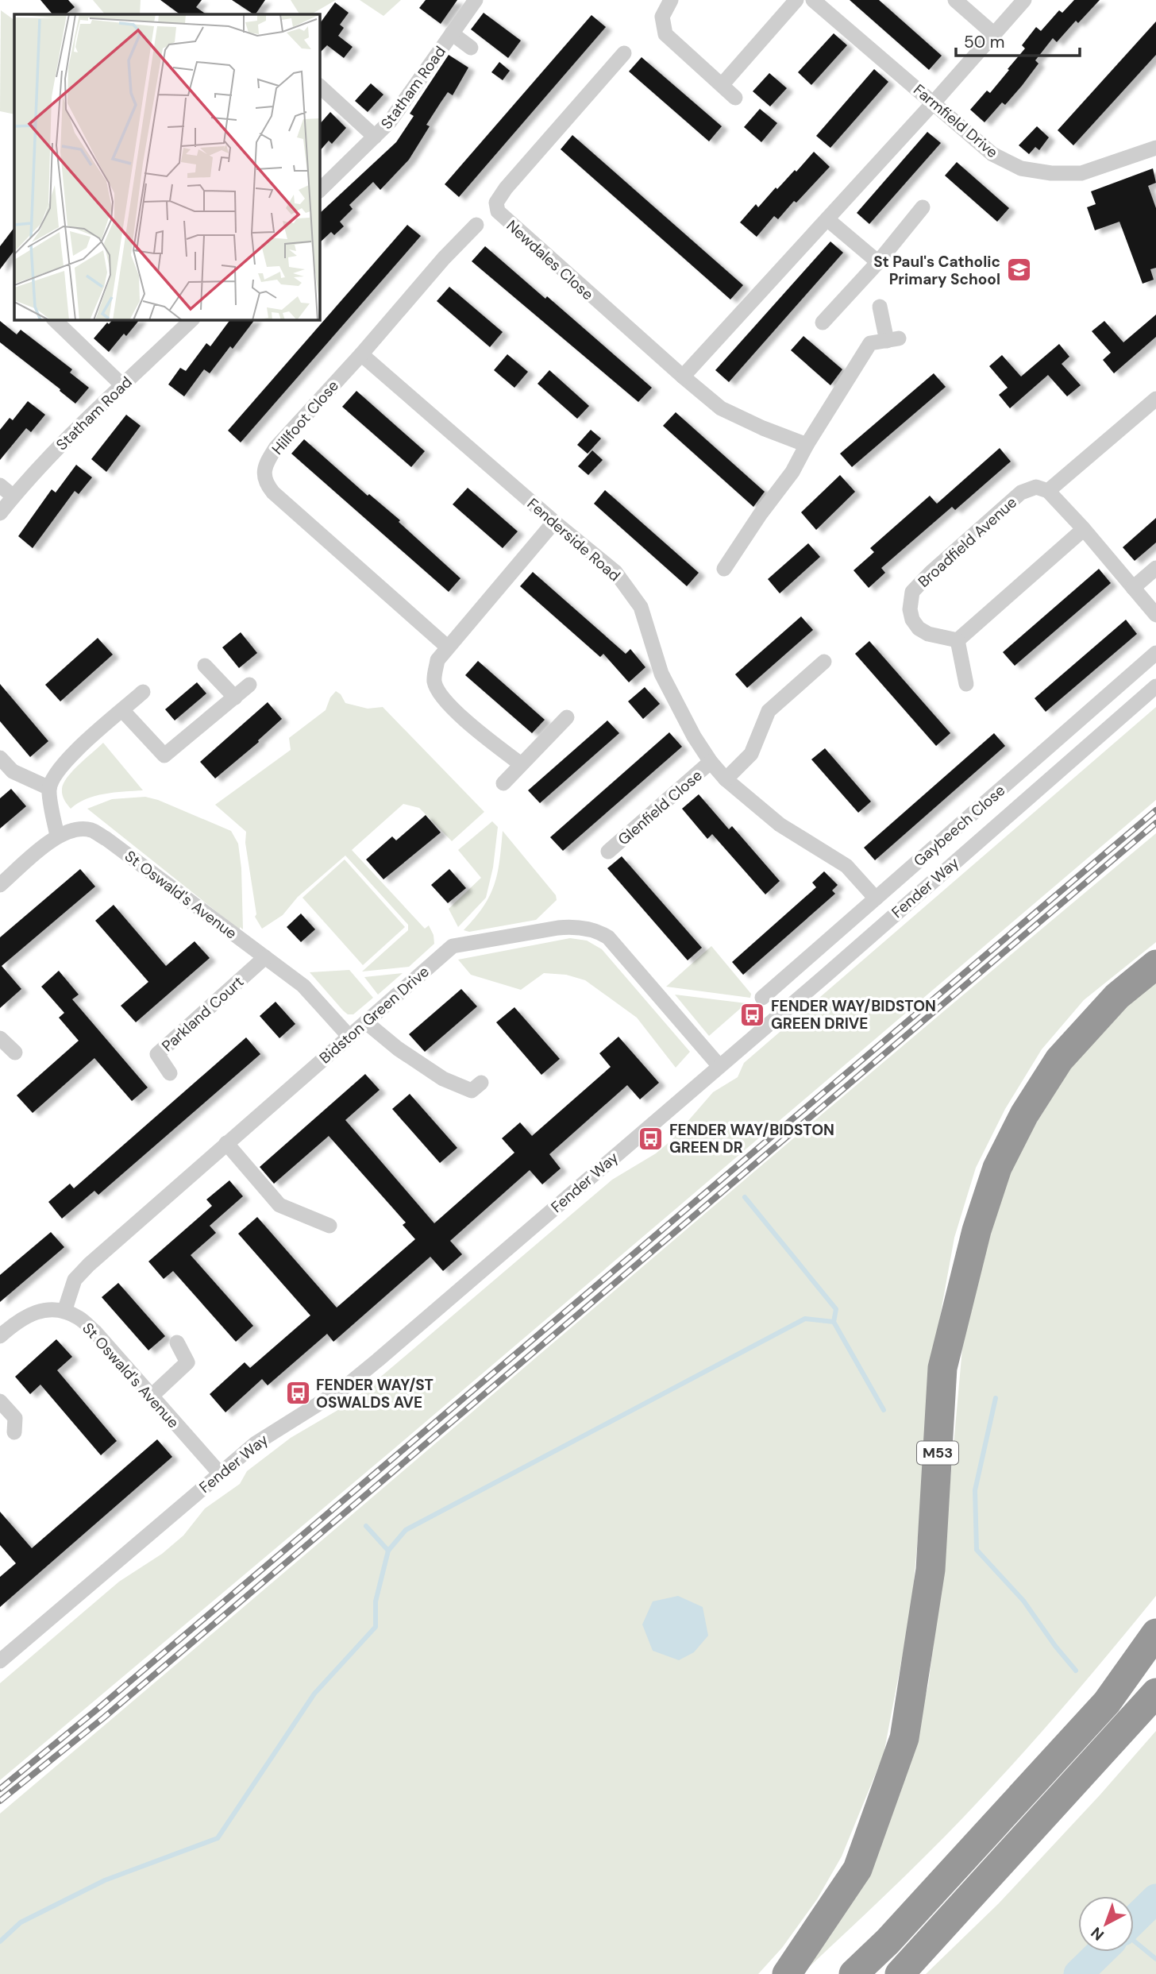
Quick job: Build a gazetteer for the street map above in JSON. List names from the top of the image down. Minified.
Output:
{"streets":{"highway":["M53"],"street":["Statham Road","Farmfield Drive","Newdales Close","Hillfoot Close","Fenderside Road","Broadfield Avenue","Glenfield Close","Gaybeech Close","Fender Way","St Oswald's Avenue","Parkland Court","Bidston Green Drive"]},"crossings":[["Hillfoot Close","Fenderside Road"],["Fenderside Road","Glenfield Close"],["Fenderside Road","Gaybeech Close"],["Fender Way","St Oswald's Avenue"],["Fender Way","Bidston Green Drive"],["St Oswald's Avenue","Parkland Court"],["St Oswald's Avenue","Bidston Green Drive"]],"places":{"school or university":["St Paul's Catholic Primary School"],"bus stop":["FENDER WAY/BIDSTON GREEN DRIVE","FENDER WAY/BIDSTON GREEN DR","FENDER WAY/ST OSWALDS AVE"]},"scale_bar":"50 m","north":"bottom left"}
